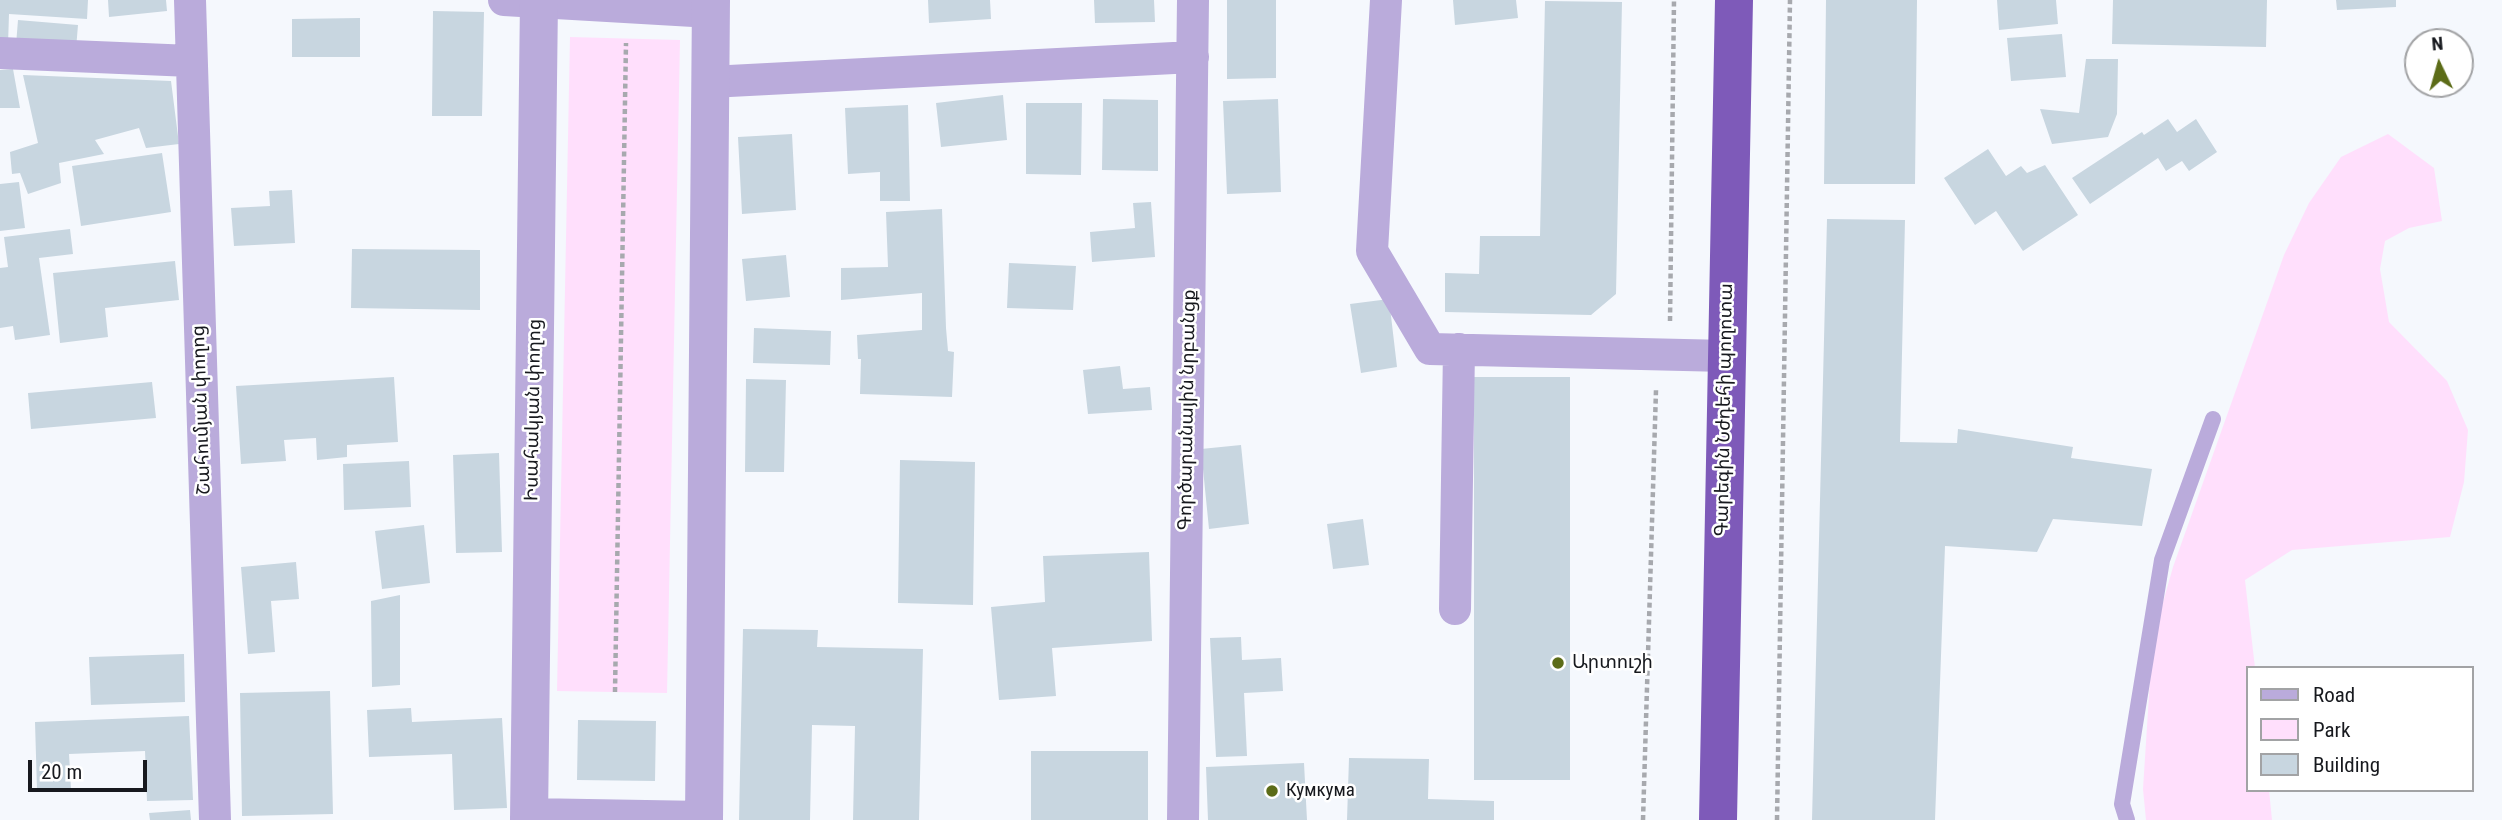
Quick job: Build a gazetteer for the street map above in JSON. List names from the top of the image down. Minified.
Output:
{"streets":{"highway":["Գարեգին Նժդեհի պողոտա"],"street":["Շահումյան փողոց","Իսահակյան փողոց","Գործարանային նրբանցք"]},"places":["Արտուշի","Кумкума"],"legend":["Road","Park","Building"],"scale_bar":"20 m","north":"top"}
